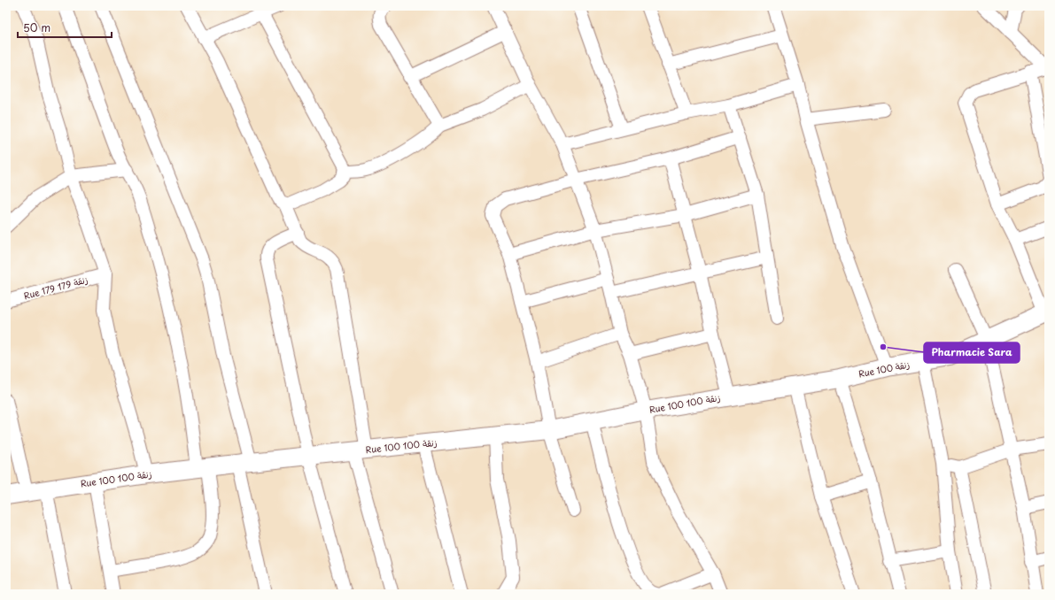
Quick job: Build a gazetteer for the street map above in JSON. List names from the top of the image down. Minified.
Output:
{"streets":{"street":["Rue 179 زنقة 179","Rue 100 زنقة","Rue 100 زنقة 100"]},"crossings":[["Rue 100 زنقة","Rue 100 زنقة 100"]],"places":["Pharmacie Sara"],"scale_bar":"50 m"}
